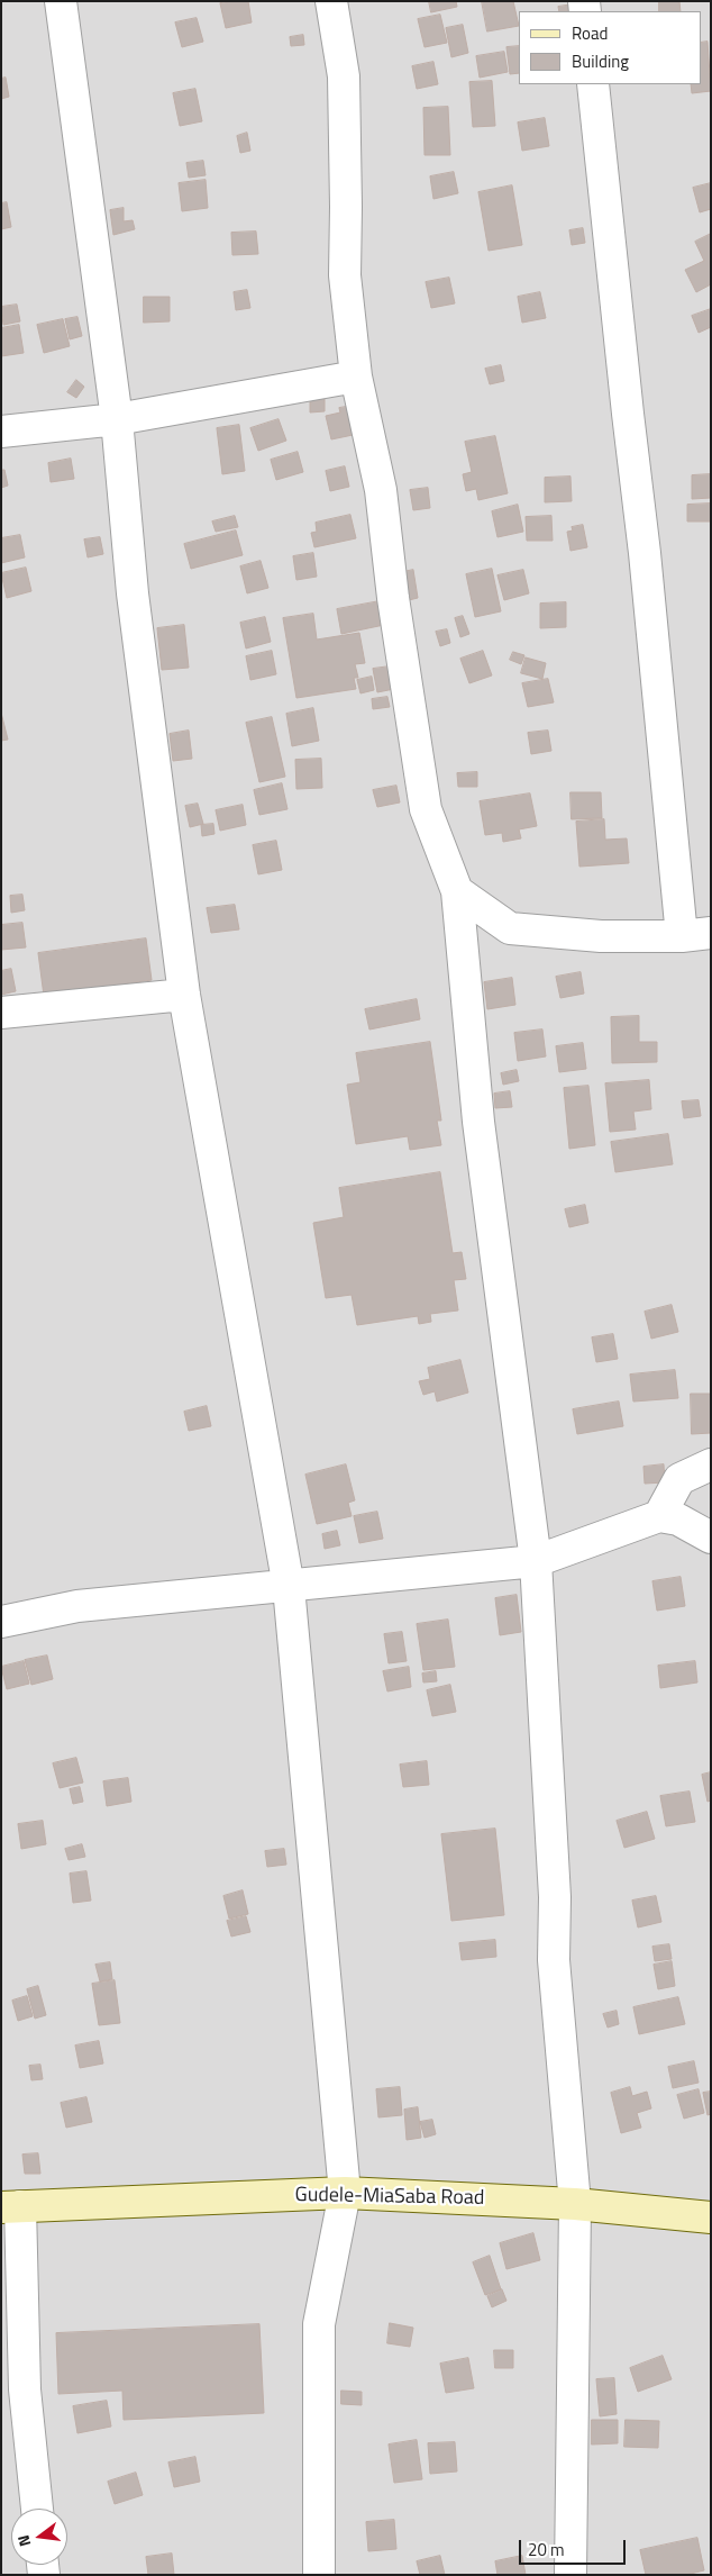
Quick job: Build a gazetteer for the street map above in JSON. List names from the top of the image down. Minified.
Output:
{"streets":{"street":["Gudele-MiaSaba Road"]},"legend":["Road","Building"],"scale_bar":"20 m","north":"left"}
